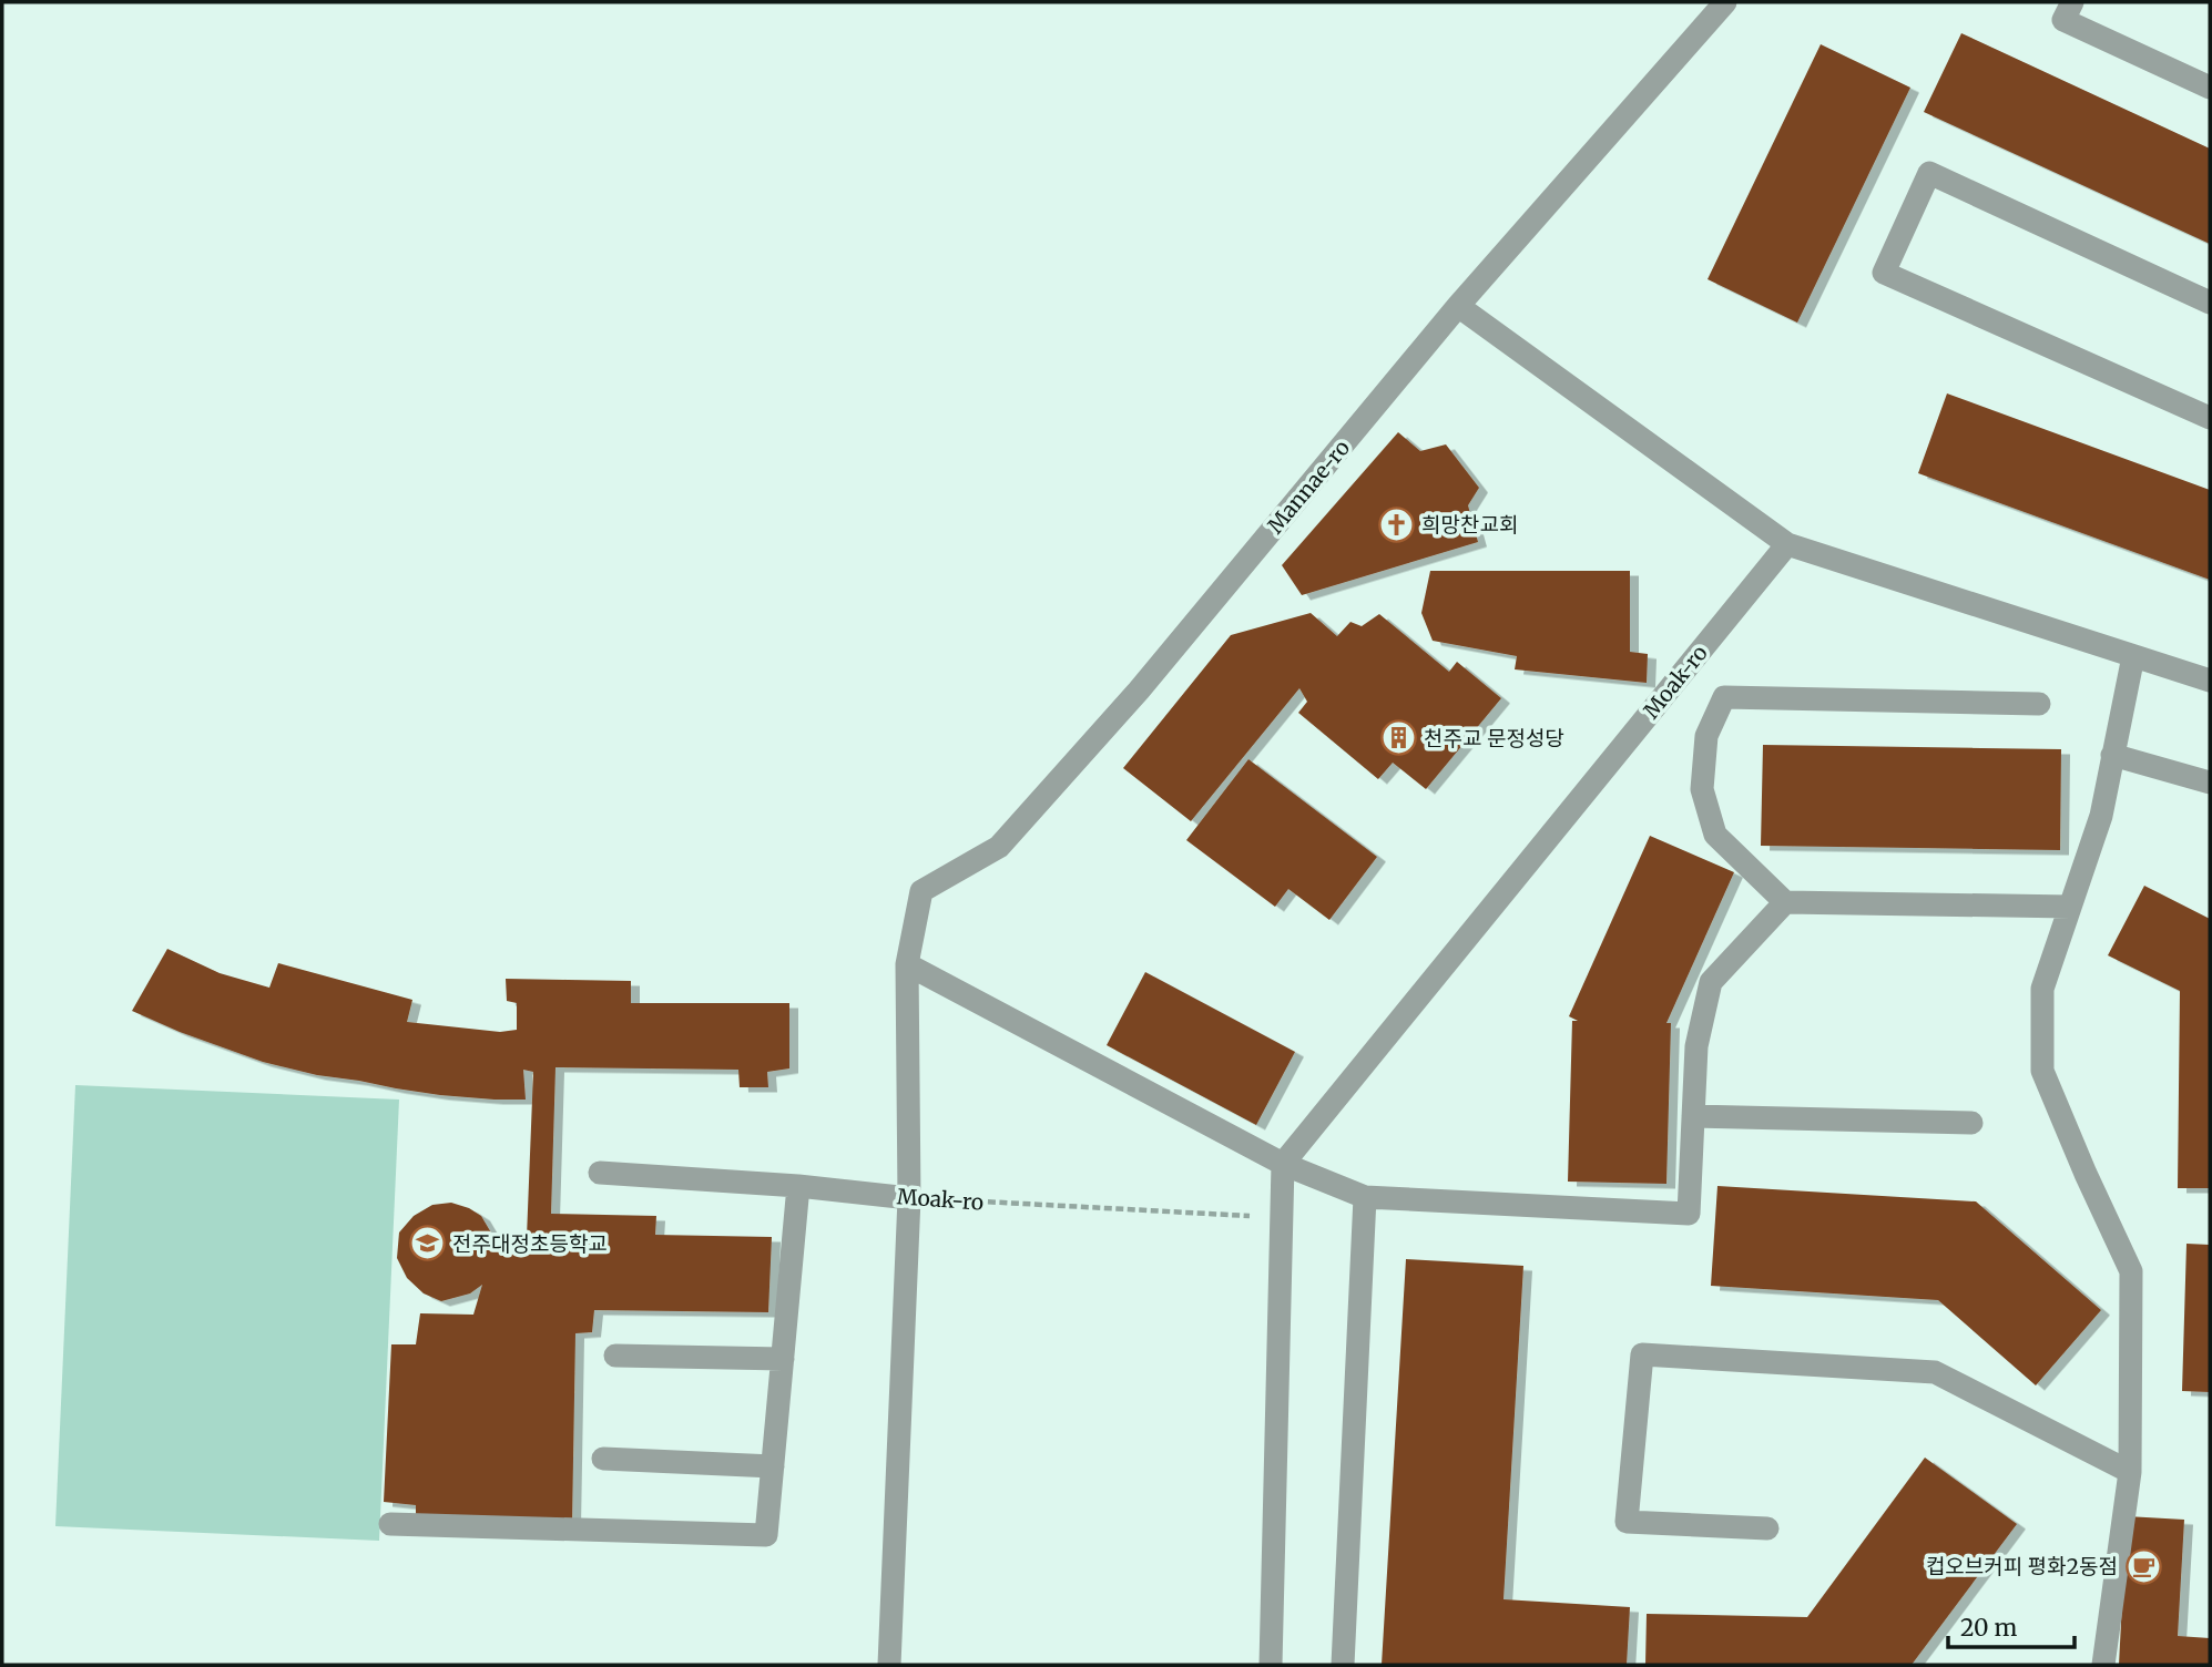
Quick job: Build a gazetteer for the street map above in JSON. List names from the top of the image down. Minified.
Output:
{"streets":{"street":["Mannae-ro","Moak-ro"]},"crossings":[["Mannae-ro","Moak-ro"]],"places":{"church":["희망찬교회"],"building":["천주교 문정성당"],"school or university":["전주대정초등학교"],"cafe":["컵오브커피 평화2동점"]},"scale_bar":"20 m"}
